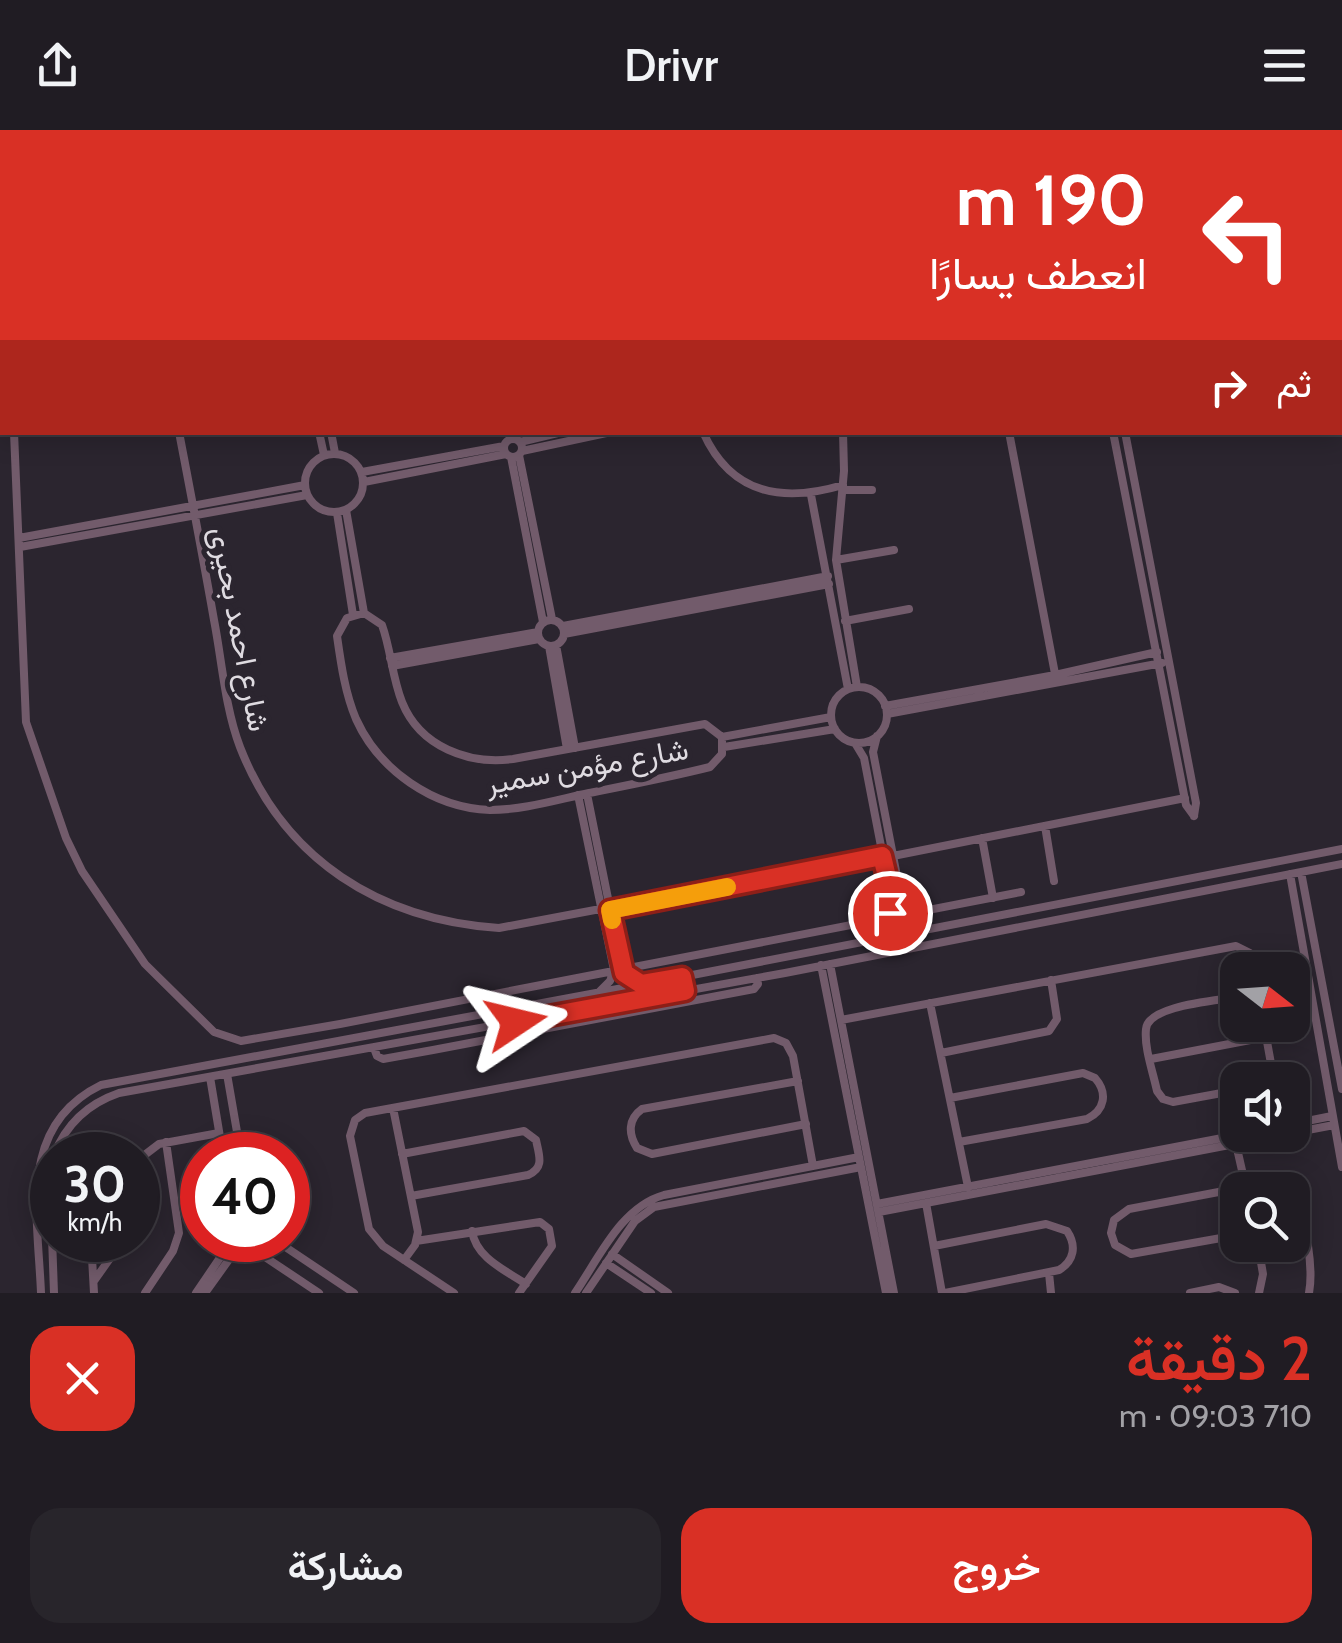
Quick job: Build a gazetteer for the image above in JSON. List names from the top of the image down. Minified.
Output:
{"streets":{"street":["شارع احمد بحيرى","شارع مؤمن سمير"]},"north":"right","page":{"header":"Drivr","turn":["190 m","انعطف يسارًا"],"then":"ثم","speed":"30 km/h","limit":"40","heading":["2 دقيقة","710 m · 09:03"],"buttons":["خروج","مشاركة"]}}
